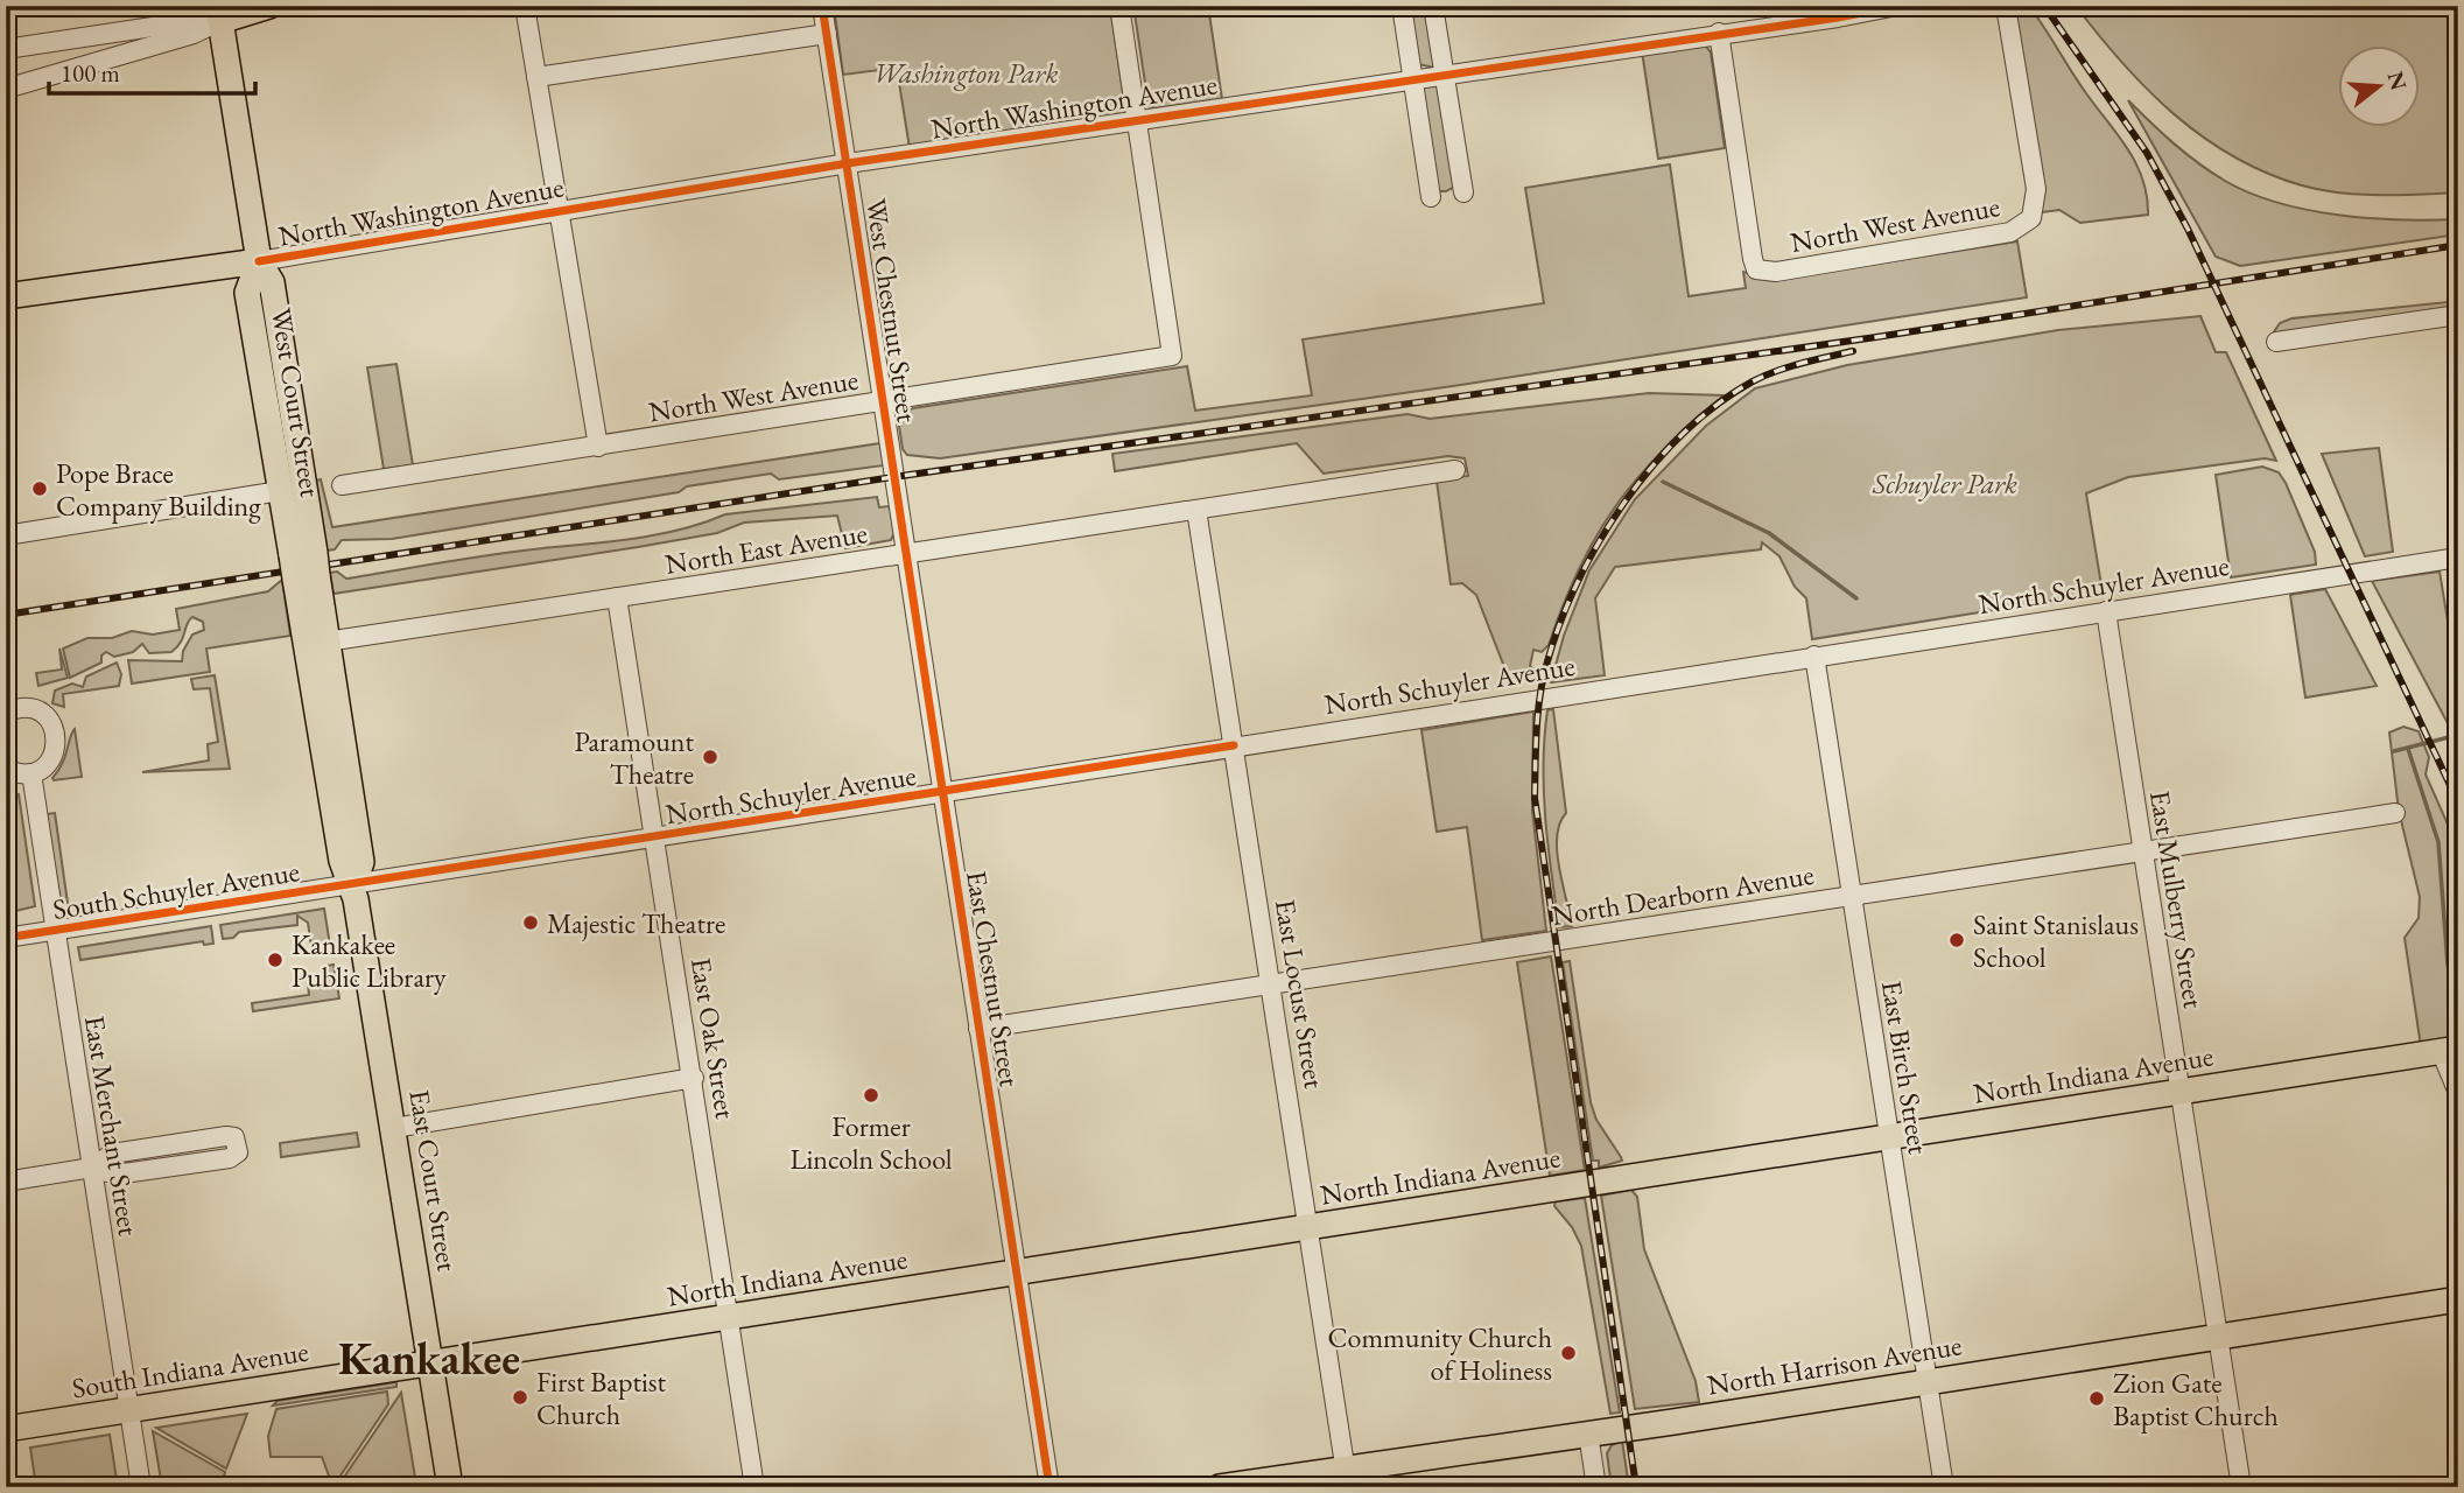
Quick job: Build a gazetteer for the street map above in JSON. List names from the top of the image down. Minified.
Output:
{"streets":{"main road":["West Court Street","North Indiana Avenue","East Court Street","North Harrison Avenue","South Indiana Avenue"],"street":["North Washington Avenue","North West Avenue","West Chestnut Street","North East Avenue","North Schuyler Avenue","South Schuyler Avenue","North Dearborn Avenue","East Mulberry Street","East Chestnut Street","East Locust Street","East Oak Street","East Birch Street","East Merchant Street"]},"crossings":[["North Washington Avenue","North West Avenue"],["North Washington Avenue","West Chestnut Street"],["North Washington Avenue","West Court Street"],["North West Avenue","West Chestnut Street"],["West Chestnut Street","East Chestnut Street"],["West Court Street","East Court Street"],["North East Avenue","East Chestnut Street"],["North East Avenue","East Locust Street"],["North East Avenue","East Oak Street"],["North East Avenue","East Court Street"],["North Schuyler Avenue","South Schuyler Avenue"],["North Schuyler Avenue","East Mulberry Street"],["North Schuyler Avenue","East Chestnut Street"],["North Schuyler Avenue","East Locust Street"],["North Schuyler Avenue","East Oak Street"],["North Schuyler Avenue","East Birch Street"],["North Schuyler Avenue","East Court Street"],["South Schuyler Avenue","East Merchant Street"],["South Schuyler Avenue","East Court Street"],["North Dearborn Avenue","East Mulberry Street"],["North Dearborn Avenue","East Chestnut Street"],["North Dearborn Avenue","East Locust Street"],["North Dearborn Avenue","East Birch Street"],["East Mulberry Street","North Indiana Avenue"],["East Mulberry Street","North Harrison Avenue"],["East Chestnut Street","North Indiana Avenue"],["East Locust Street","North Indiana Avenue"],["East Locust Street","North Harrison Avenue"],["East Oak Street","North Indiana Avenue"],["East Birch Street","North Indiana Avenue"],["East Birch Street","North Harrison Avenue"],["North Indiana Avenue","East Court Street"],["North Indiana Avenue","South Indiana Avenue"],["East Merchant Street","South Indiana Avenue"],["East Court Street","South Indiana Avenue"]],"districts":["Kankakee"],"parks":["Washington Park","Schuyler Park"],"places":["Pope Brace Company Building","Paramount Theatre","Majestic Theatre","Saint Stanislaus School","Kankakee Public Library","Former Lincoln School","Community Church of Holiness","First Baptist Church","Zion Gate Baptist Church"],"scale_bar":"100 m","north":"right"}
